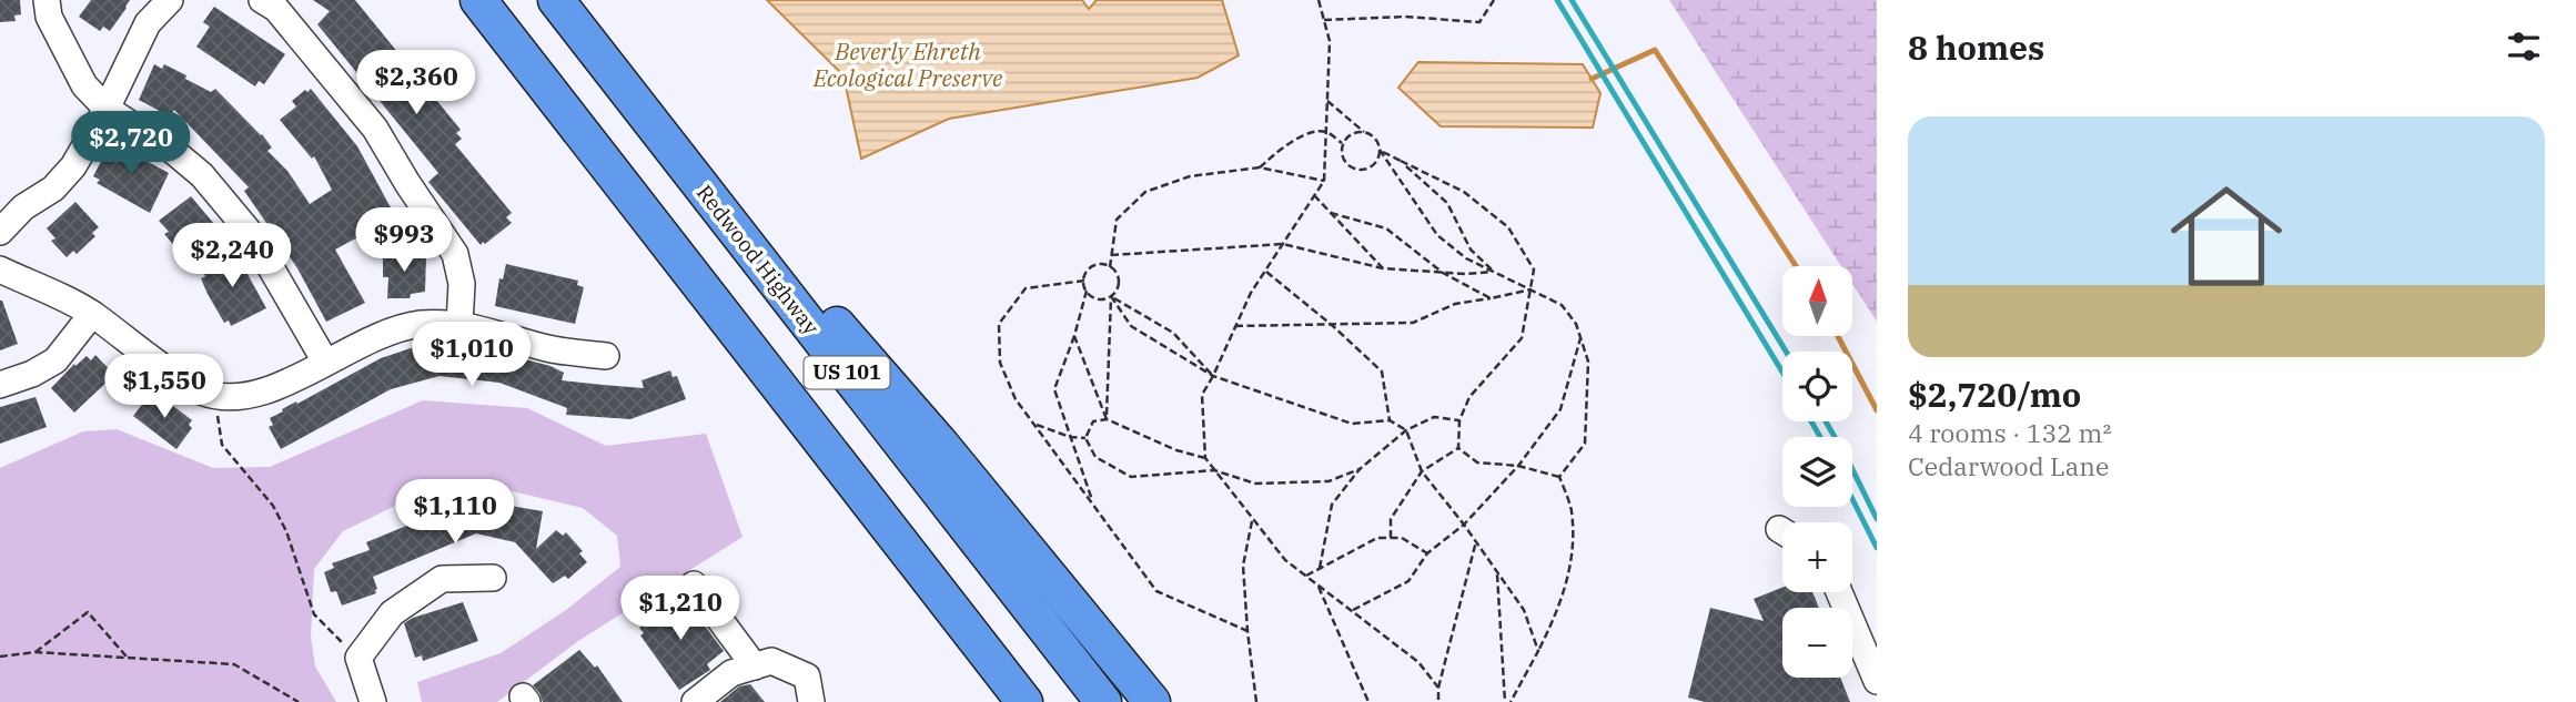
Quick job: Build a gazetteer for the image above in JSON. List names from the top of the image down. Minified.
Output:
{"streets":{"highway":["Redwood Highway","US 101"]},"water":["Beverly Ehreth Ecological Preserve"],"north":"top","page":{"heading":"8 homes","price":["$2,360","$2,720","$993","$2,240","$1,010","$1,550","$1,110","$1,210"],"list":[{"name":"$2,720/mo","note":"4 rooms · 132 m² · Cedarwood Lane"}],"map_buttons":["+","−"]}}
